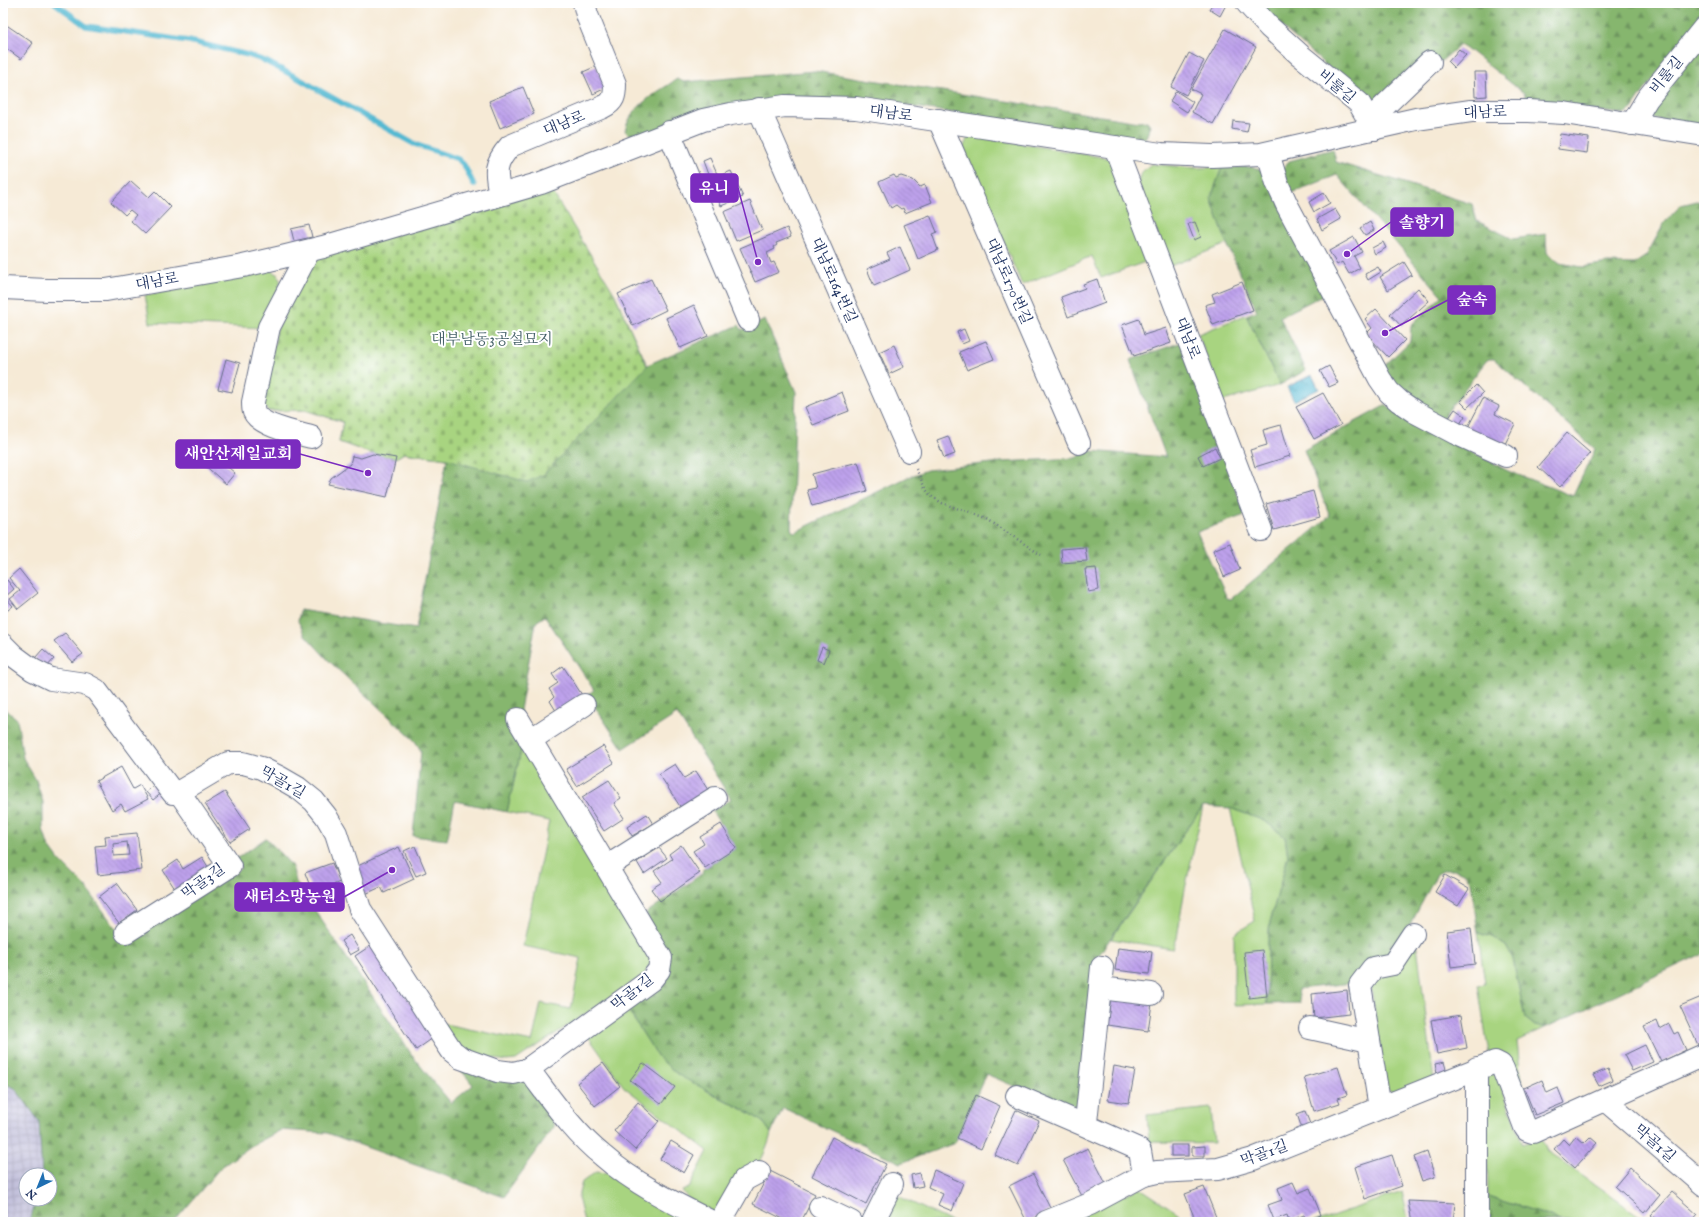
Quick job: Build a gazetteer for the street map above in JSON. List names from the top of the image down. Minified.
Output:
{"streets":{"street":["비룰길","대남로","대남로164번길","대남로170번길","막골1길","막골3길"]},"crossings":[["비룰길","대남로"],["대남로","대남로164번길"],["대남로","대남로170번길"],["막골1길","막골3길"]],"parks":["대부남동3공설묘지"],"places":["솔향기","유니","숲속","새안산제일교회","새터소망농원"],"north":"bottom left"}
